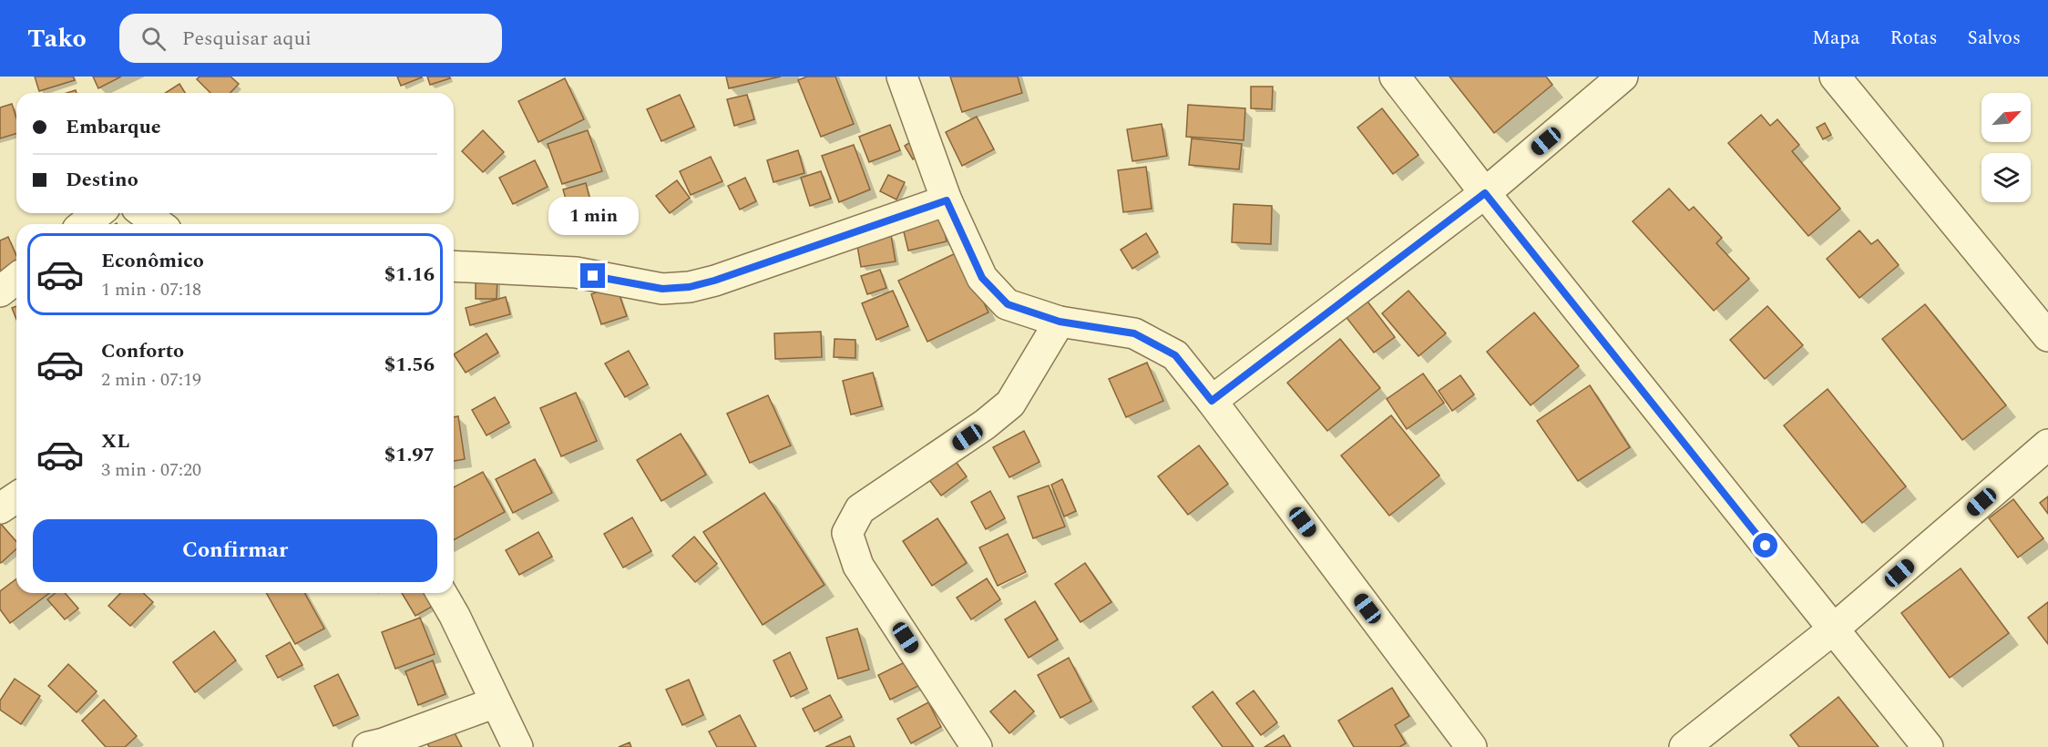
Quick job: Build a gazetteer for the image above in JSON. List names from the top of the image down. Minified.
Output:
{"north":"top right","page":{"header":"Tako","search":"Pesquisar aqui","nav":["Mapa","Rotas","Salvos"],"banner":["Embarque","Destino"],"bubble":"1 min","list":[{"name":"Econômico","note":"1 min · 07:18","value":"$1.16"},{"name":"Conforto","note":"2 min · 07:19","value":"$1.56"},{"name":"XL","note":"3 min · 07:20","value":"$1.97"}],"buttons":"Confirmar"}}
